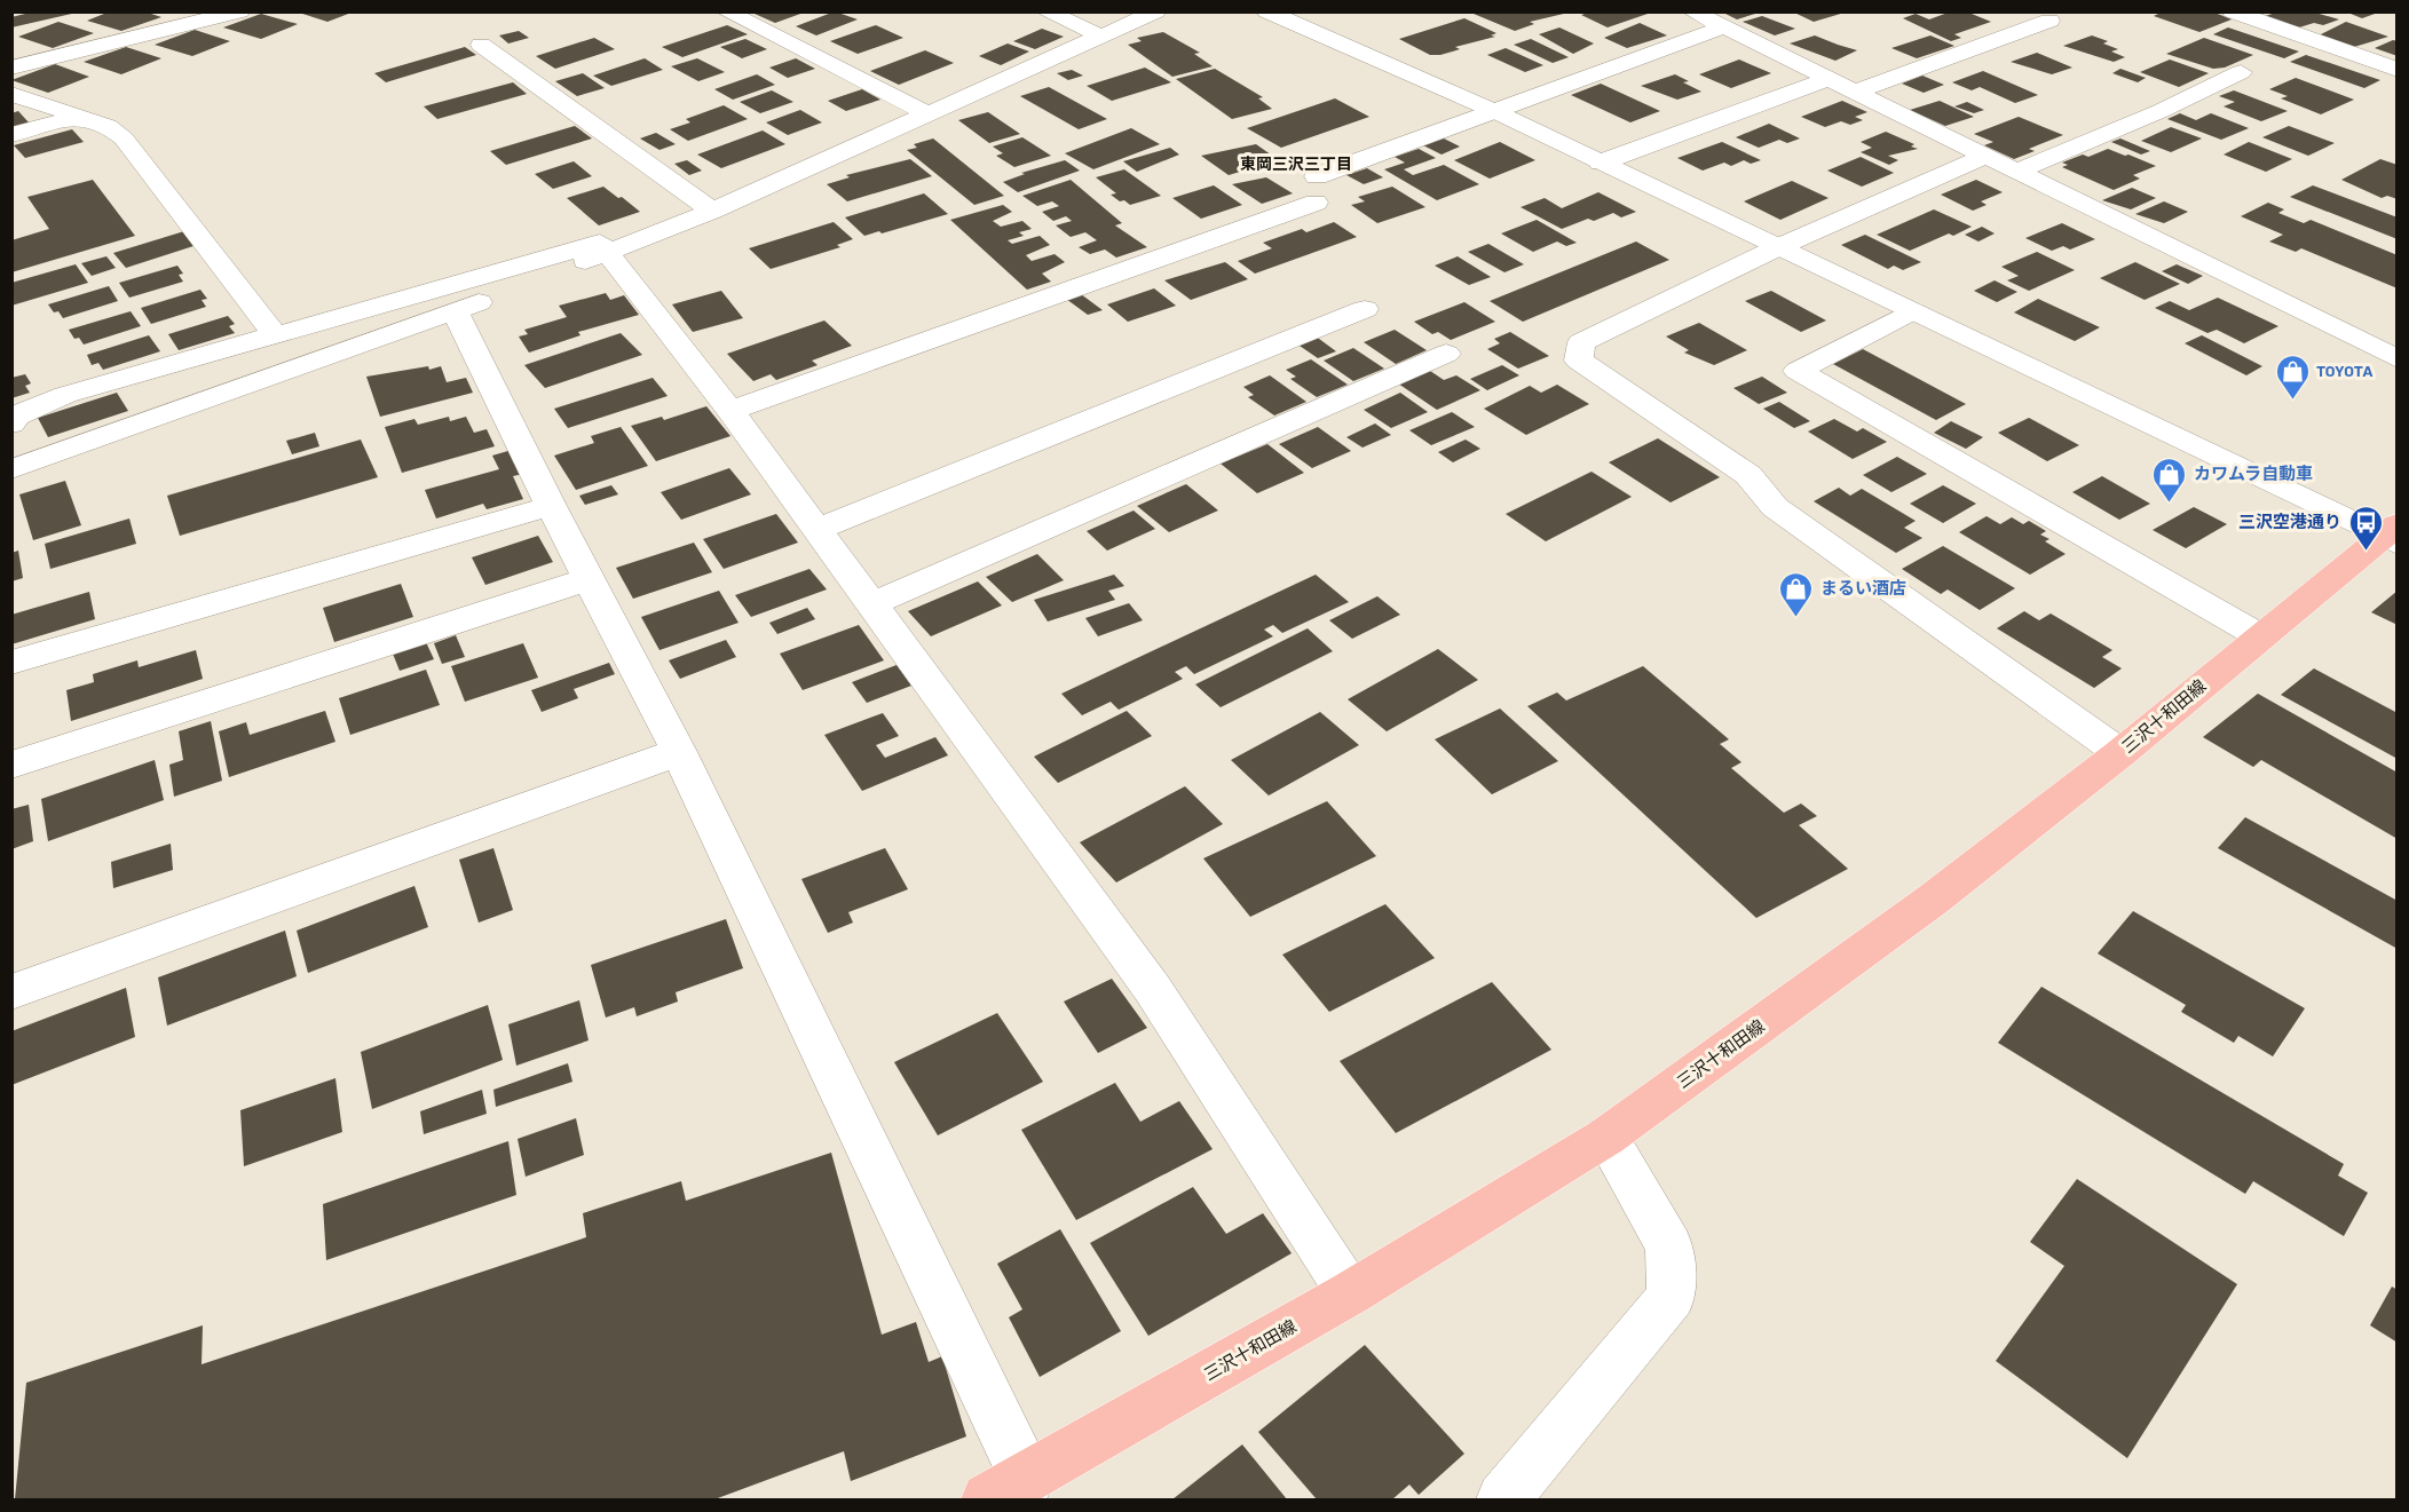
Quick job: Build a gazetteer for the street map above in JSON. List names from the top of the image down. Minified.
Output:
{"streets":{"main road":["三沢十和田線"]},"districts":["東岡三沢三丁目"],"places":{"shop":["TOYOTA","カワムラ自動車","まるい酒店"],"bus stop":["三沢空港通り"]}}
